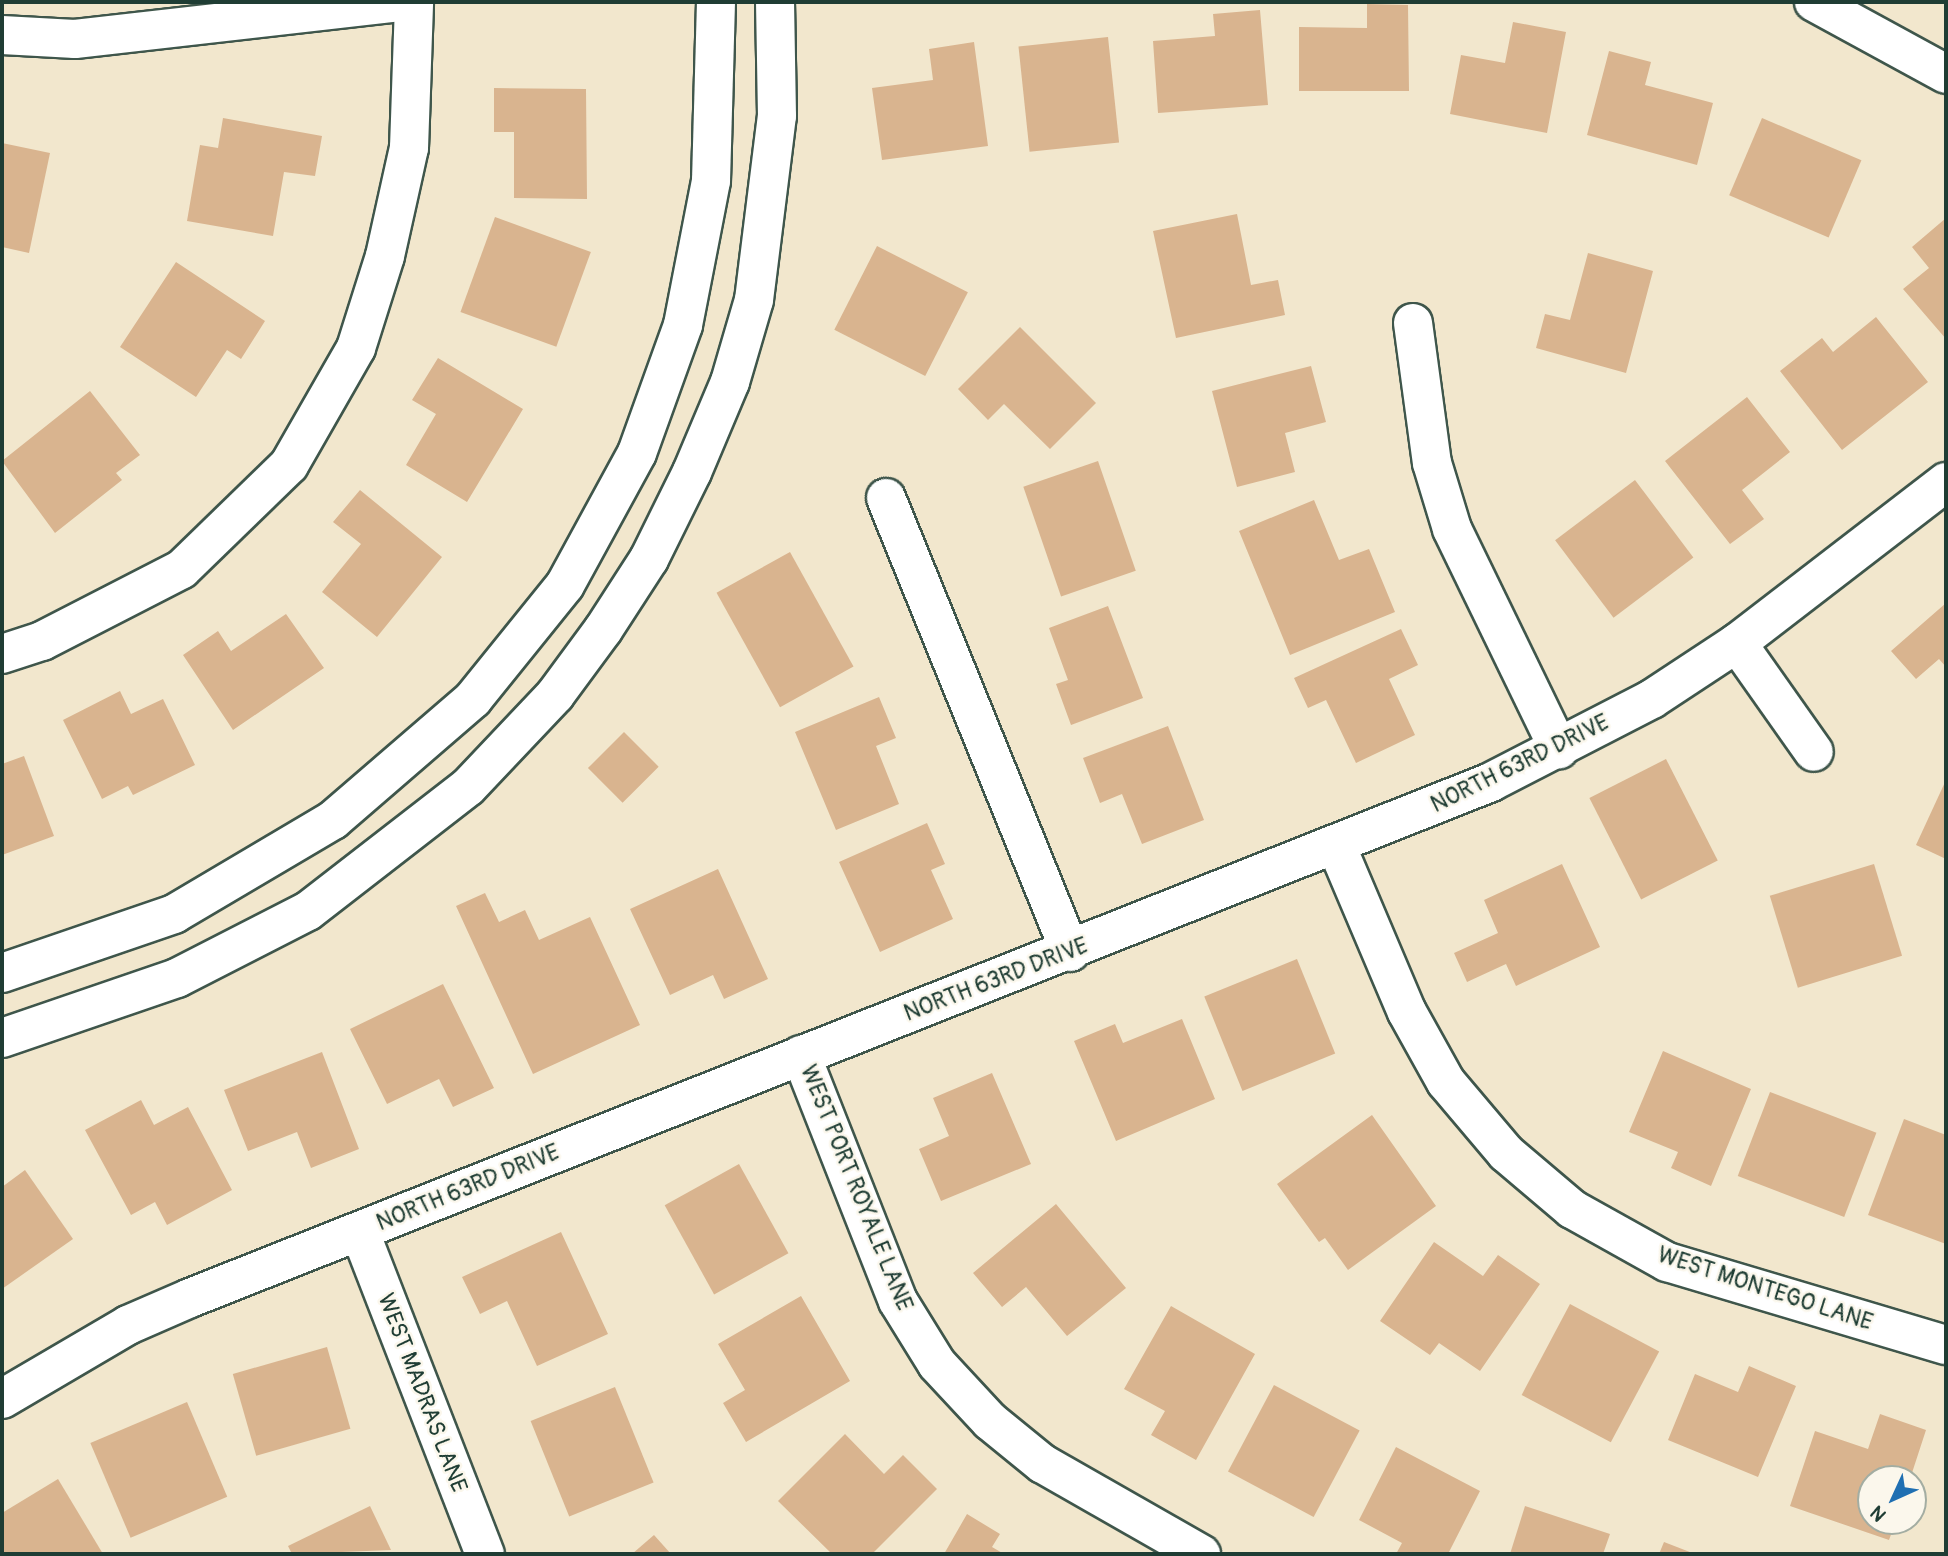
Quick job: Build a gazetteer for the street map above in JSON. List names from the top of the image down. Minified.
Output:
{"streets":{"street":["NORTH 63RD DRIVE","WEST PORT ROYALE LANE","WEST MONTEGO LANE","WEST MADRAS LANE"]},"crossings":[["NORTH 63RD DRIVE","WEST PORT ROYALE LANE"],["NORTH 63RD DRIVE","WEST MONTEGO LANE"],["NORTH 63RD DRIVE","WEST MADRAS LANE"]],"north":"bottom left"}
